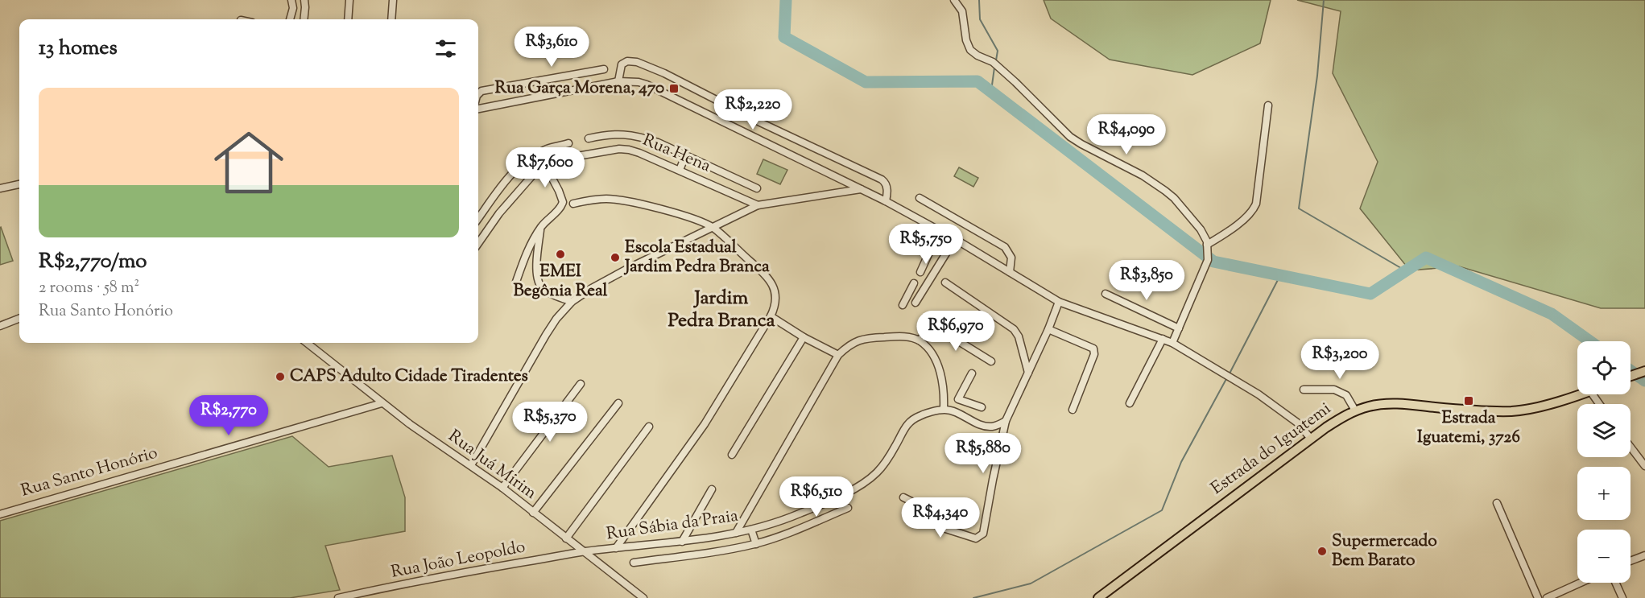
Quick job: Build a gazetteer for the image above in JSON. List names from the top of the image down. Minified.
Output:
{"streets":{"main road":["Estrada do Iguatemi"],"street":["Rua Hena","Rua Juá Mirim","Rua Santo Honório","Rua Sábia da Praia","Rua João Leopoldo"]},"crossings":[["Rua Juá Mirim","Rua Santo Honório"],["Rua Juá Mirim","Rua Sábia da Praia"],["Rua Juá Mirim","Rua João Leopoldo"],["Rua Sábia da Praia","Rua João Leopoldo"]],"districts":["Jardim Pedra Branca"],"places":{"transit":["Rua Garça Morena, 470","Estrada Iguatemi, 3726"],"other":["EMEI Begônia Real","Escola Estadual Jardim Pedra Branca","CAPS Adulto Cidade Tiradentes","Supermercado Bem Barato"]},"page":{"heading":"13 homes","price":["R$3,610","R$2,220","R$4,090","R$7,600","R$5,750","R$3,850","R$6,970","R$3,200","R$2,770","R$5,370","R$5,880","R$6,510","R$4,340"],"list":[{"name":"R$2,770/mo","note":"2 rooms · 58 m² · Rua Santo Honório"}],"map_buttons":["+","−"]}}
